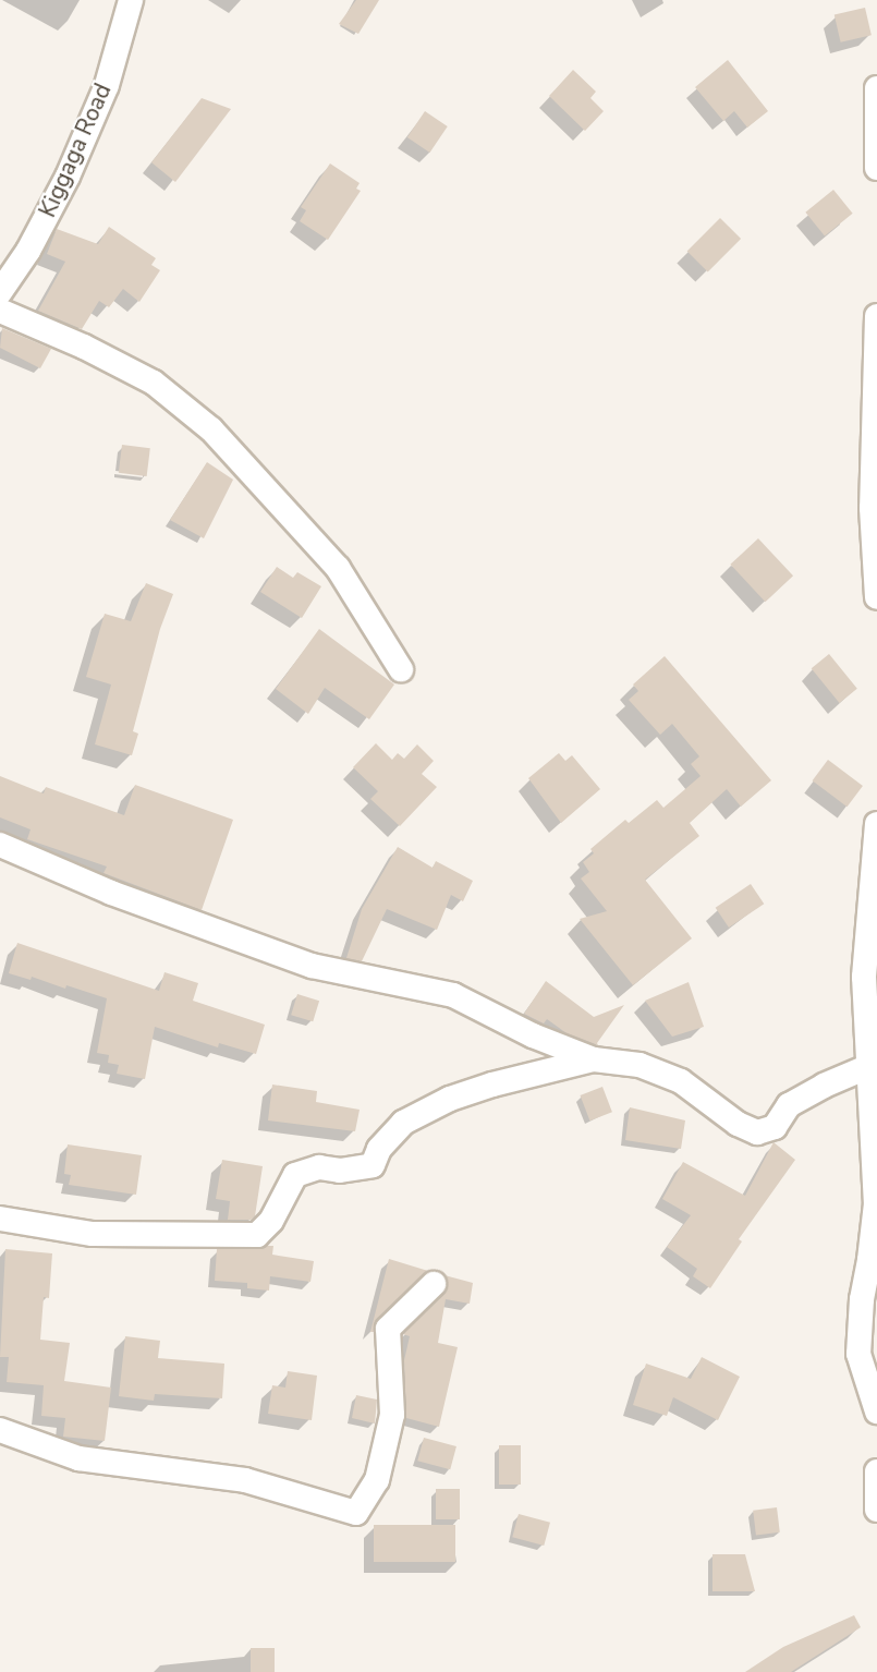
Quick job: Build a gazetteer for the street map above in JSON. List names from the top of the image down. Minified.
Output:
{"streets":{"street":["Kiggaga Road"]}}
